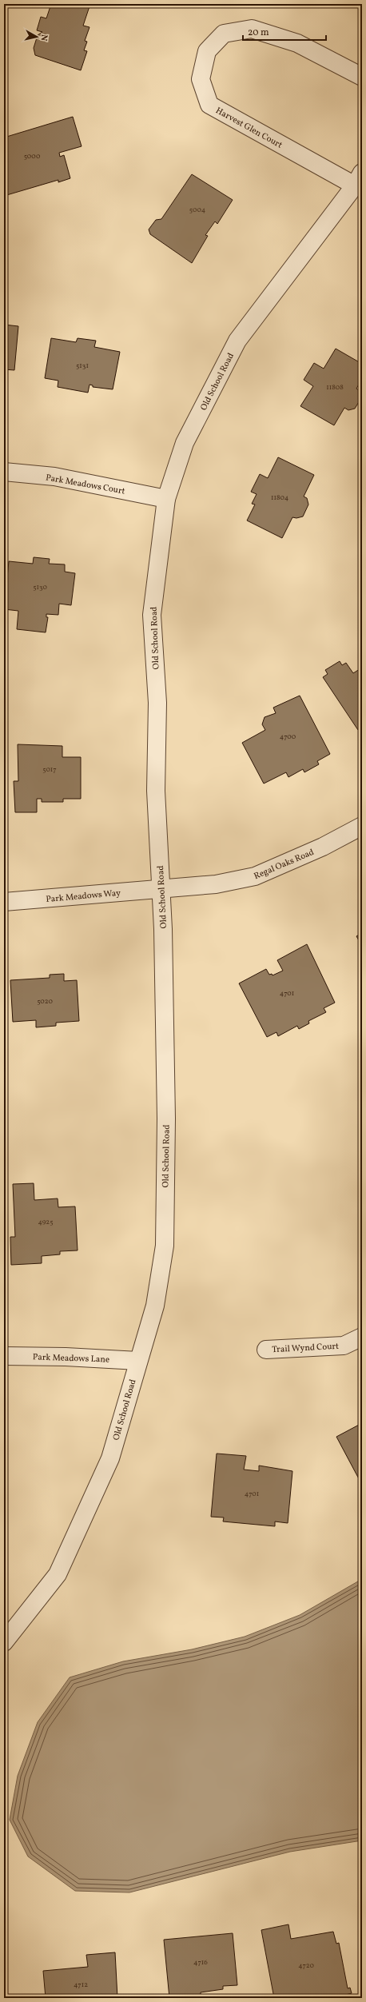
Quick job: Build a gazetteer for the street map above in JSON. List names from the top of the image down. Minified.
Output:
{"streets":{"street":["Harvest Glen Court","Old School Road","Park Meadows Court","Regal Oaks Road","Park Meadows Way","Trail Wynd Court","Park Meadows Lane"]},"crossings":[["Harvest Glen Court","Old School Road"],["Old School Road","Park Meadows Court"],["Old School Road","Regal Oaks Road"],["Old School Road","Park Meadows Way"],["Old School Road","Park Meadows Lane"],["Regal Oaks Road","Park Meadows Way"]],"house_numbers":["5000","5004","5131","11808","11804","5130","4700","5017","4701","5020","4925","4701","4716","4720","4712"],"scale_bar":"20 m","north":"right"}
